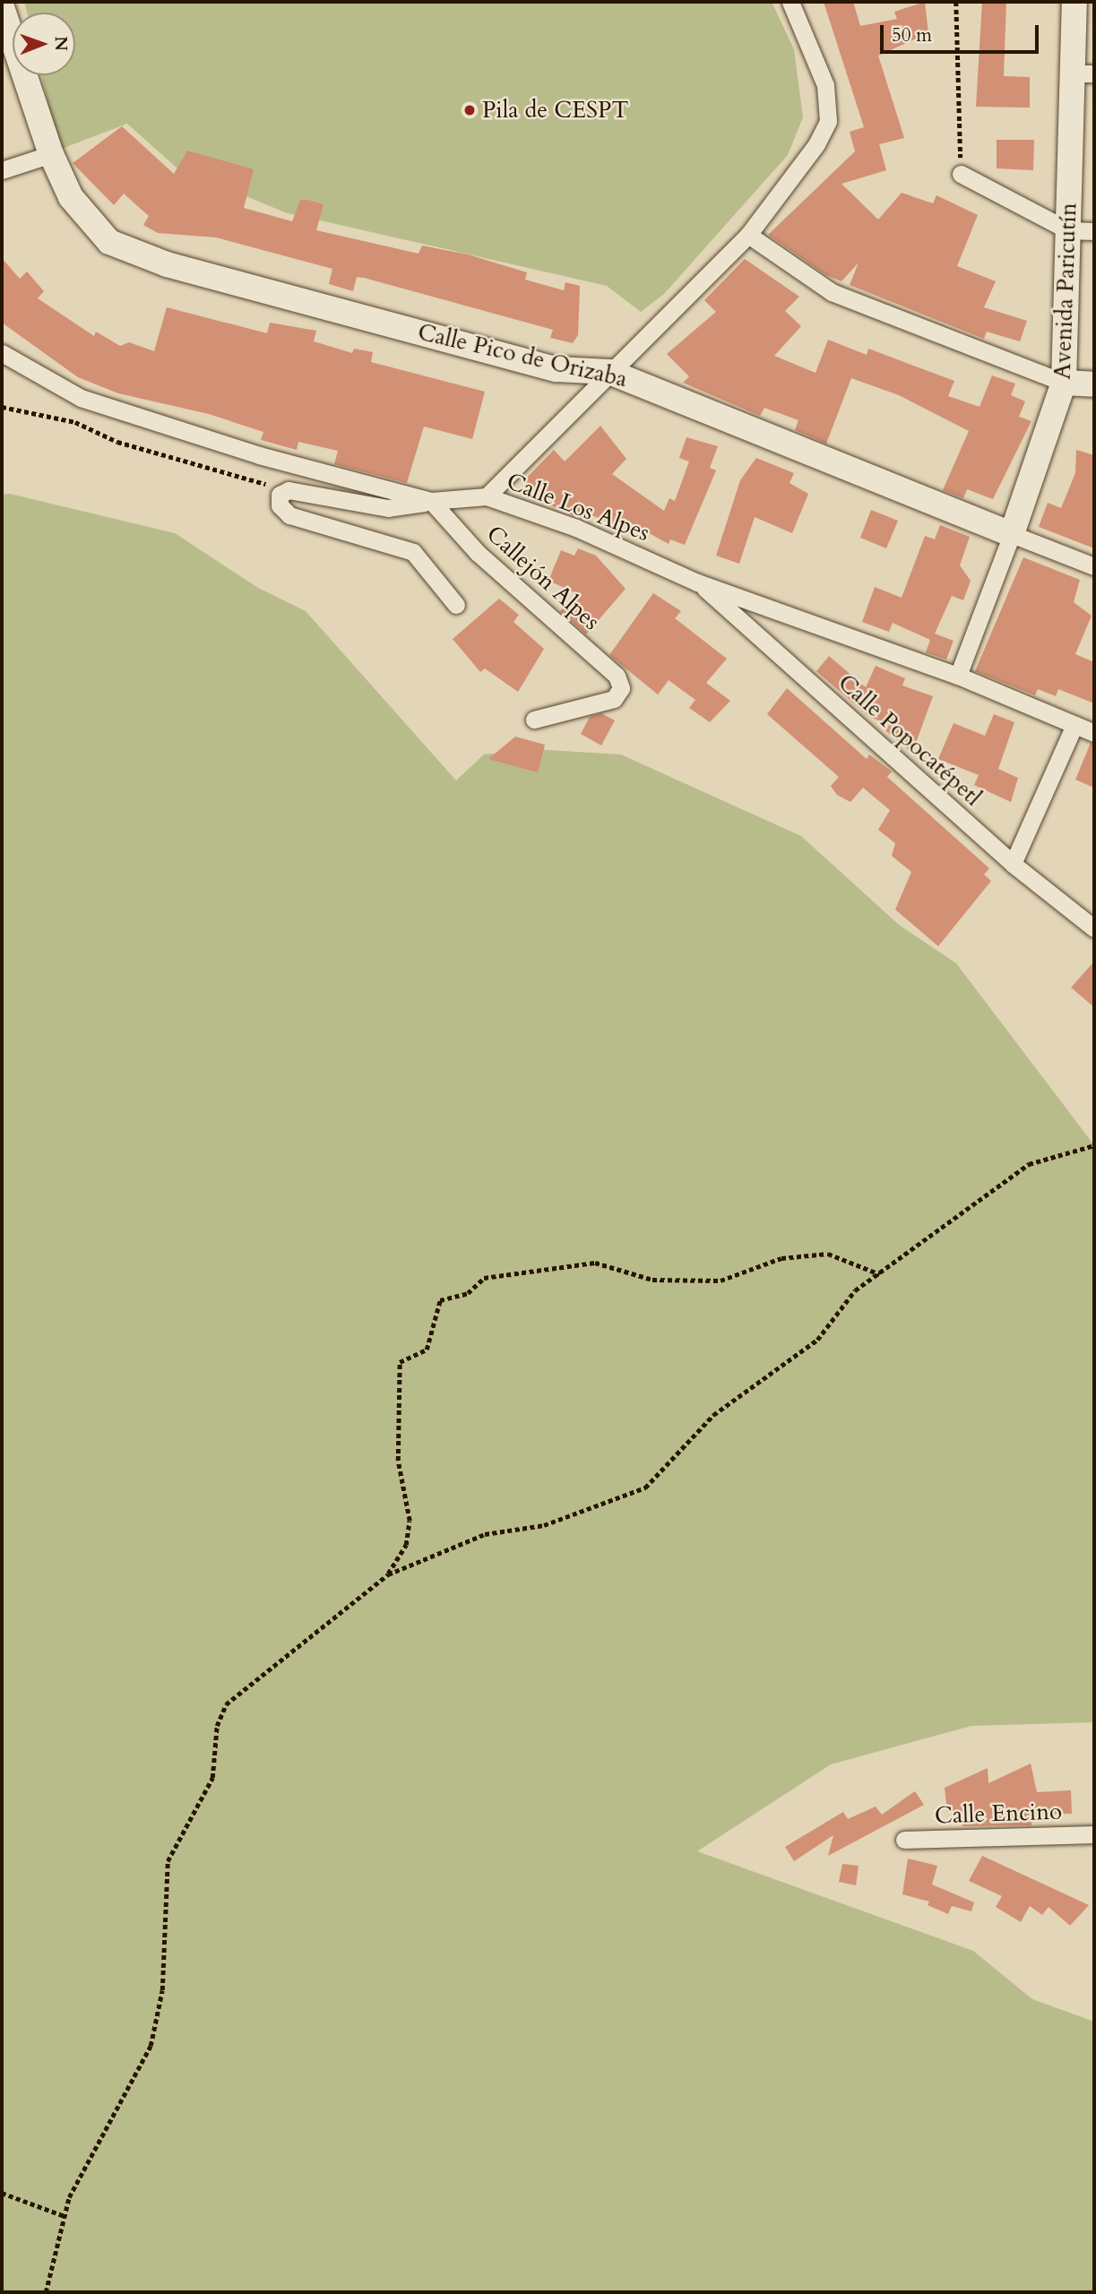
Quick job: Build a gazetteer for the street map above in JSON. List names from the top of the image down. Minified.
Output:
{"streets":{"street":["Avenida Paricutín","Calle Pico de Orizaba","Calle Los Alpes","Callejón Alpes","Calle Popocatépetl","Calle Encino"]},"crossings":[["Avenida Paricutín","Calle Pico de Orizaba"],["Avenida Paricutín","Calle Los Alpes"],["Calle Los Alpes","Callejón Alpes"],["Calle Los Alpes","Calle Popocatépetl"]],"places":["Pila de CESPT"],"scale_bar":"50 m","north":"right"}
